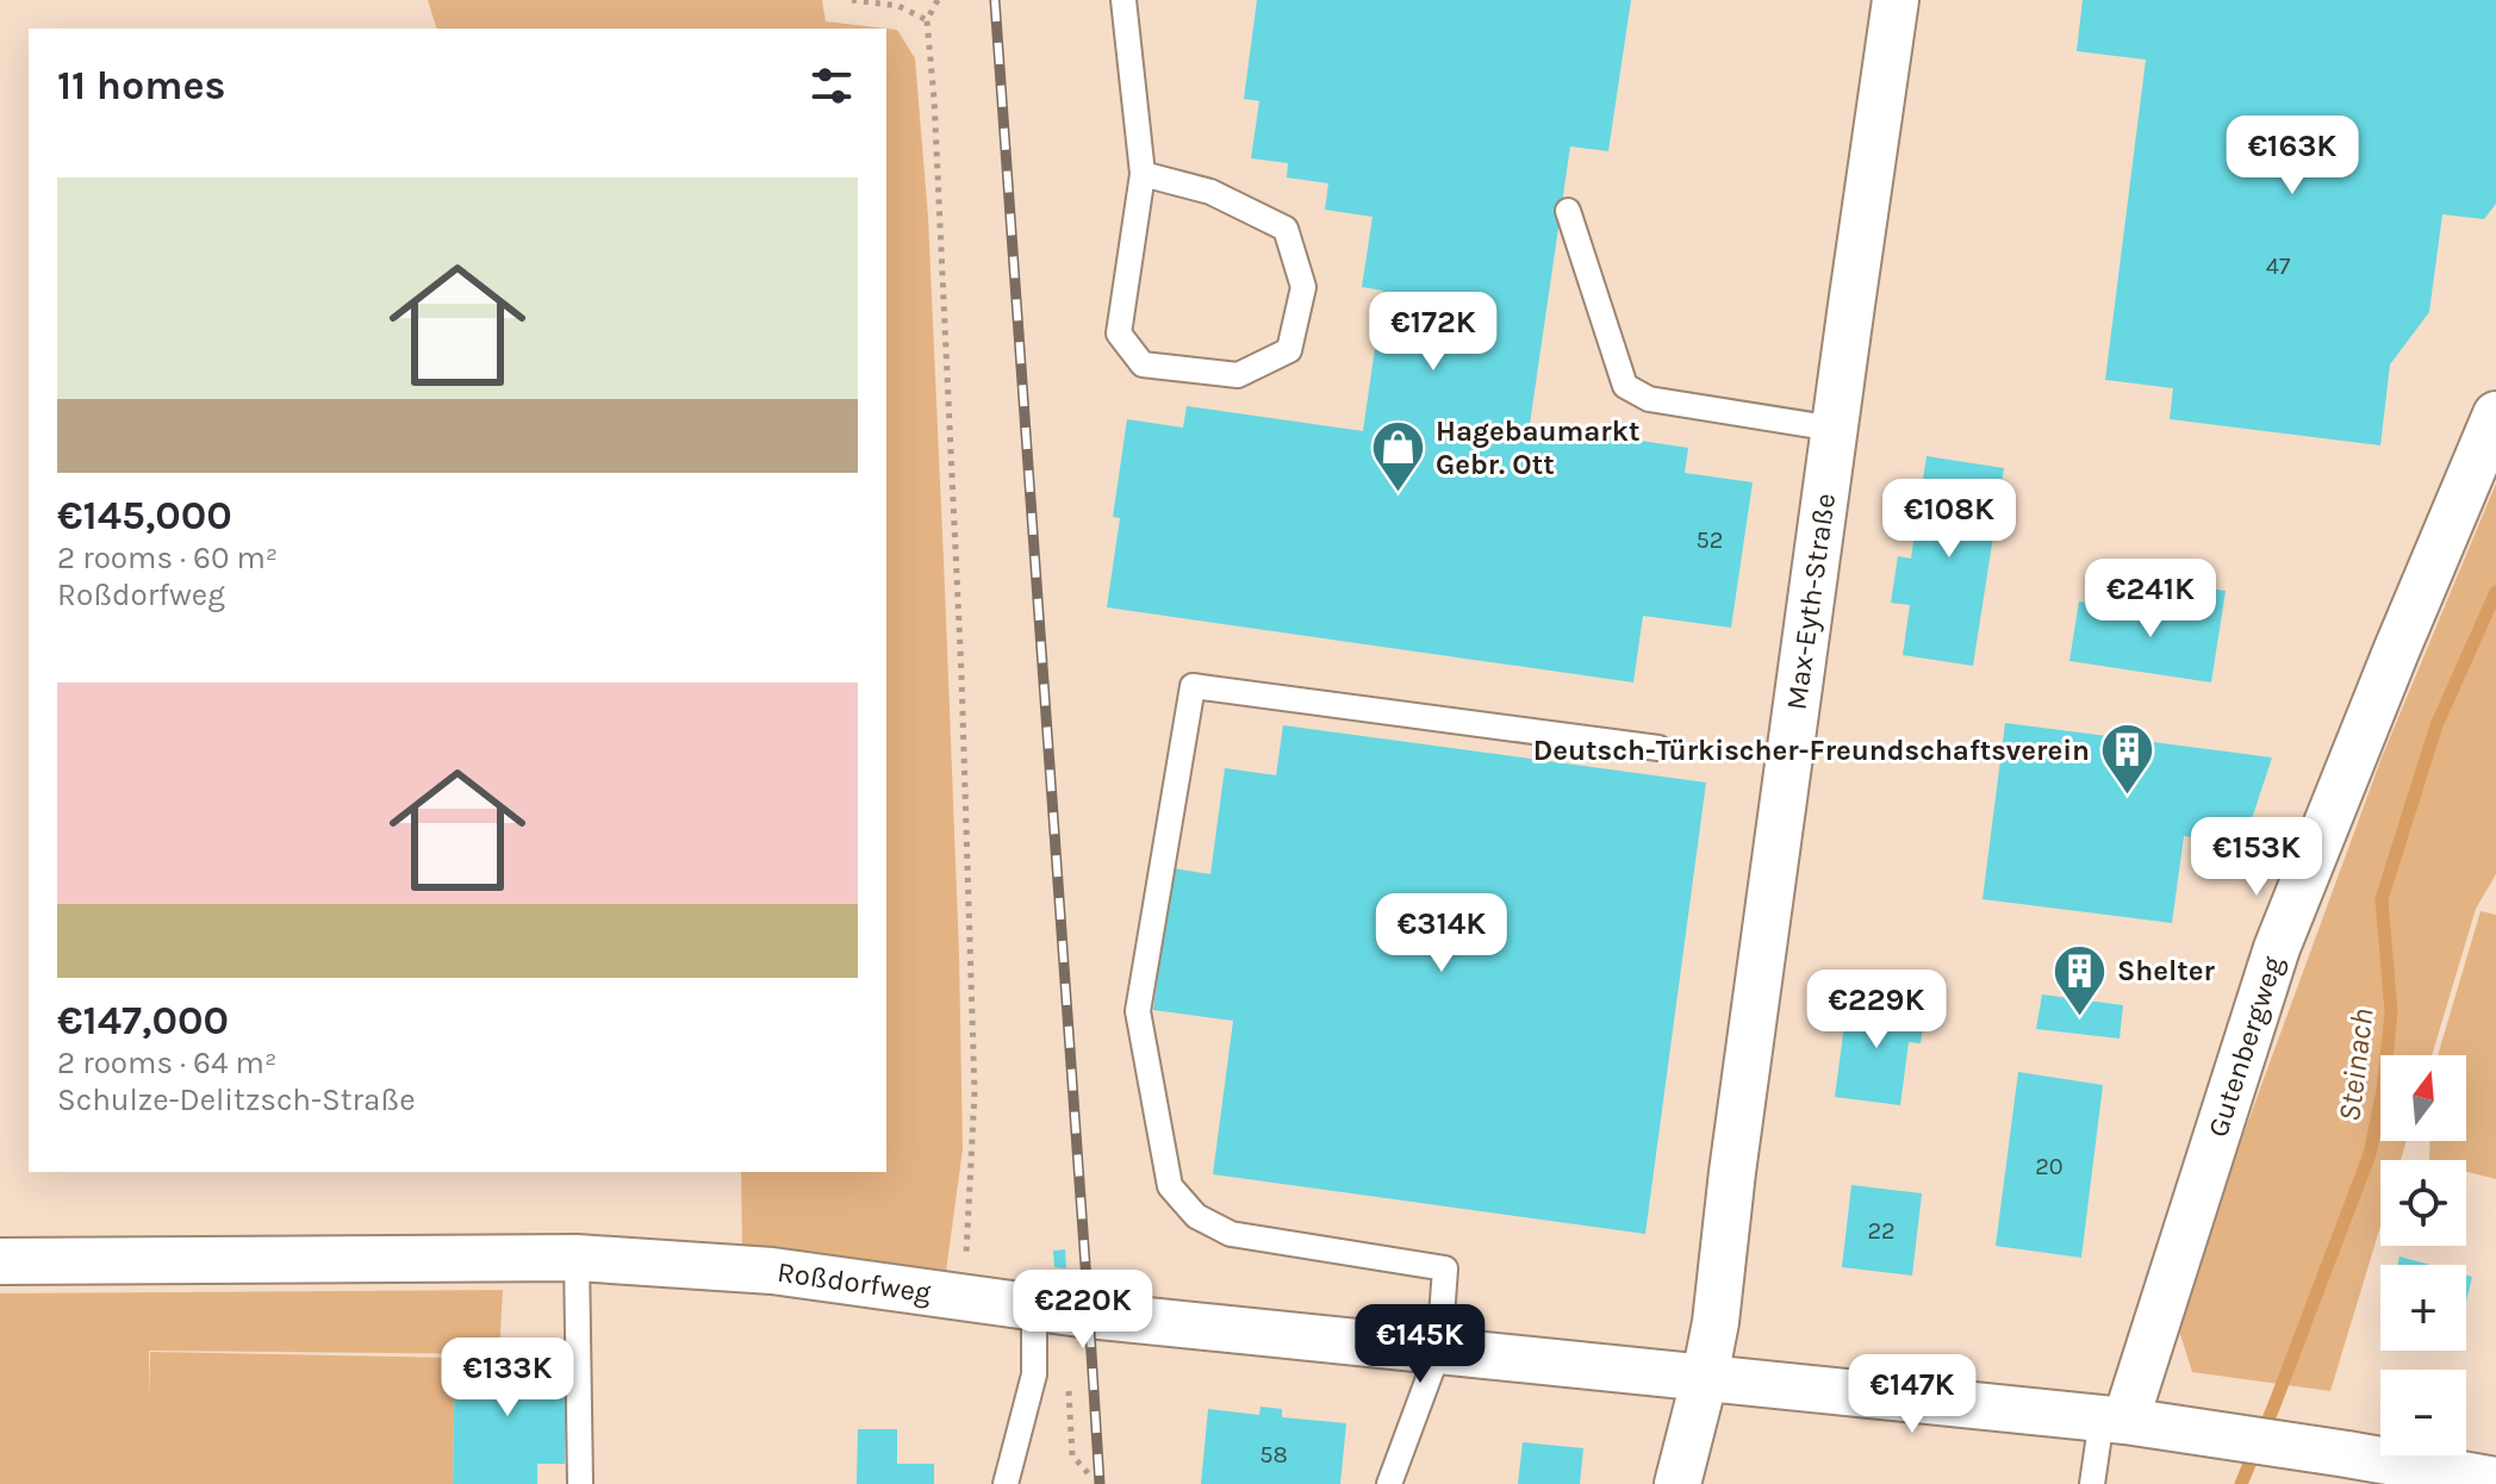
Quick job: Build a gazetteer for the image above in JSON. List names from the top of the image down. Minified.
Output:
{"streets":{"street":["Max-Eyth-Straße","Gutenbergweg","Roßdorfweg"]},"crossings":[["Max-Eyth-Straße","Roßdorfweg"],["Gutenbergweg","Roßdorfweg"]],"water":["Steinach"],"places":{"shop":["Hagebaumarkt Gebr. Ott"],"building":["Deutsch-Türkischer-Freundschaftsverein","Shelter"]},"house_numbers":["47","52","20","22","58"],"north":"top","page":{"heading":"11 homes","price":["€163K","€172K","€108K","€241K","€153K","€314K","€229K","€220K","€145K","€133K","€147K"],"list":[{"name":"€145,000","note":"2 rooms · 60 m² · Roßdorfweg"},{"name":"€147,000","note":"2 rooms · 64 m² · Schulze-Delitzsch-Straße"}],"map_buttons":["+","−"]}}
